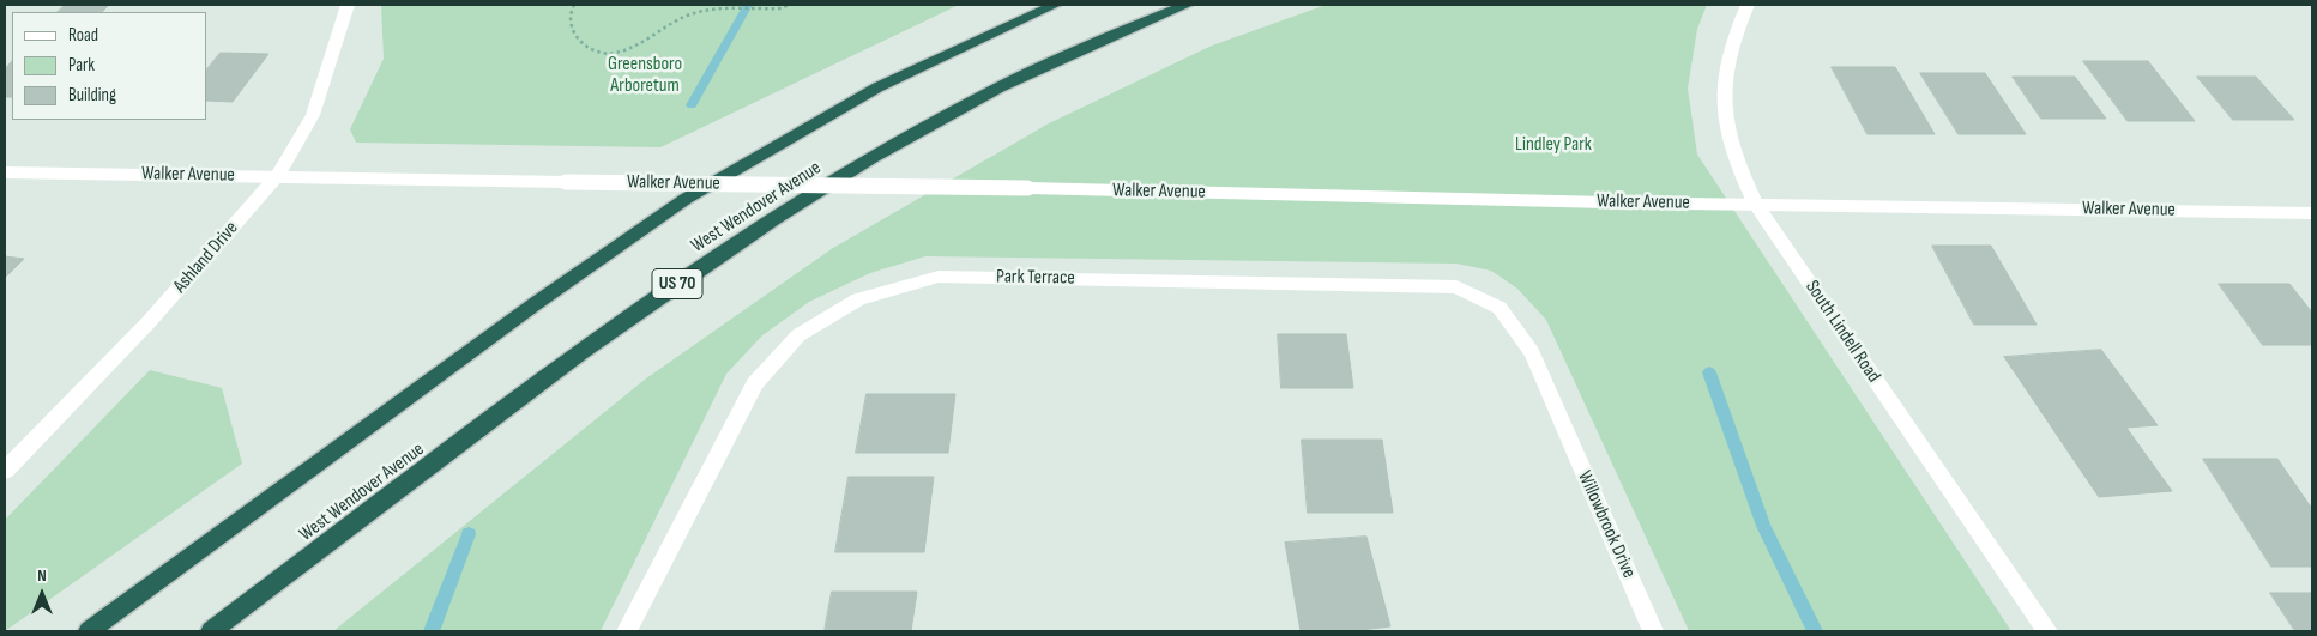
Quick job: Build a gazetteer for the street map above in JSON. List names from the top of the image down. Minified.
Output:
{"streets":{"highway":["West Wendover Avenue","US 70"],"street":["Walker Avenue","Ashland Drive","Park Terrace","South Lindell Road","Willowbrook Drive"]},"crossings":[["Walker Avenue","Ashland Drive"],["Walker Avenue","South Lindell Road"],["Park Terrace","Willowbrook Drive"]],"parks":["Greensboro Arboretum","Lindley Park"],"legend":["Road","Park","Building"],"north":"top"}
